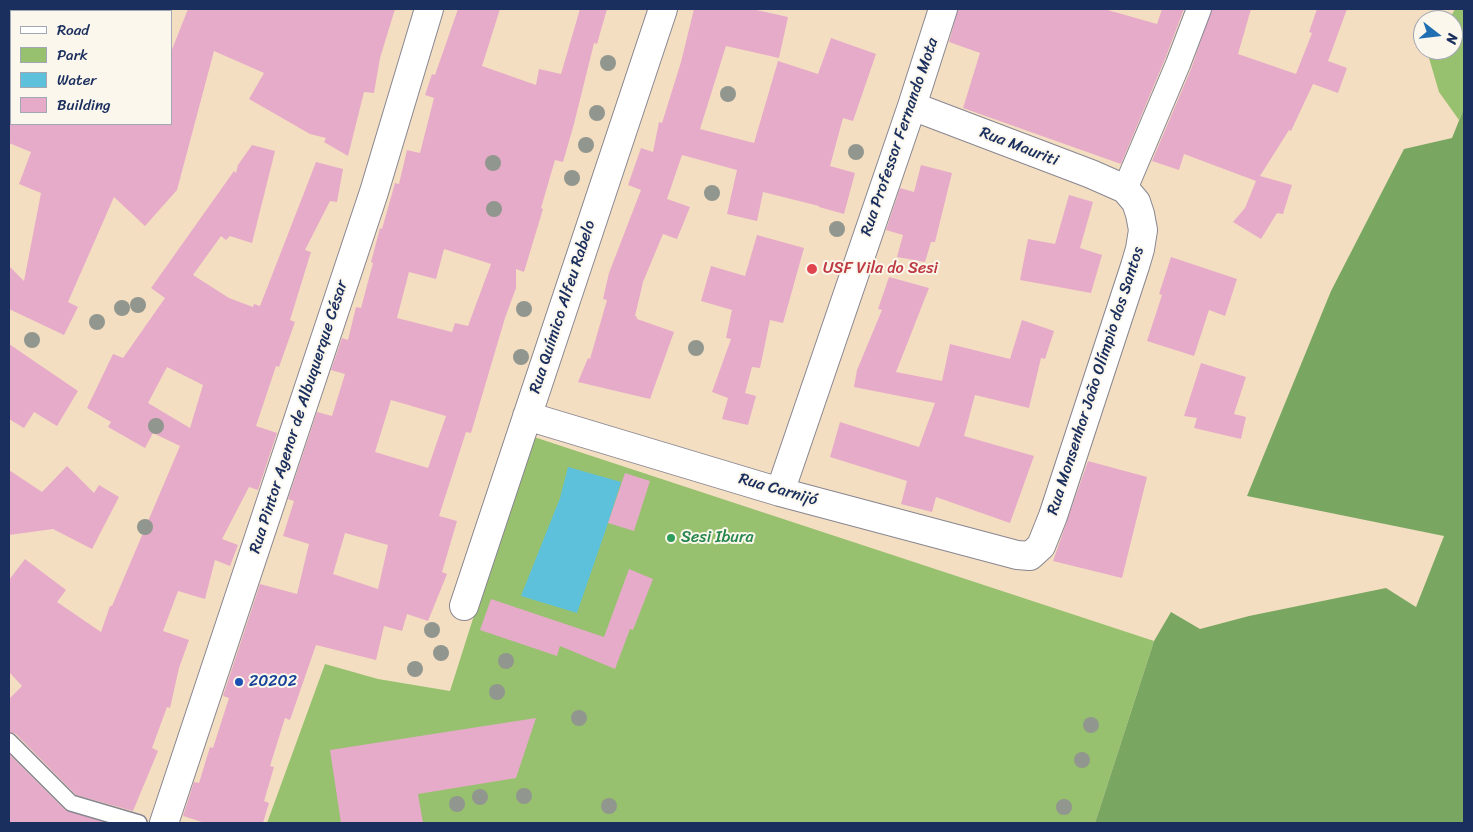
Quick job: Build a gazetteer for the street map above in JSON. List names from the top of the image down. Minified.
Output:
{"streets":{"street":["Rua Professor Fernando Mota","Rua Mauriti","Rua Químico Alfeu Rabelo","Rua Monsenhor João Olímpio dos Santos","Rua Pintor Agenor de Albuquerque César","Rua Carnijó"]},"crossings":[["Rua Professor Fernando Mota","Rua Mauriti"],["Rua Professor Fernando Mota","Rua Carnijó"],["Rua Mauriti","Rua Monsenhor João Olímpio dos Santos"],["Rua Químico Alfeu Rabelo","Rua Carnijó"],["Rua Monsenhor João Olímpio dos Santos","Rua Carnijó"]],"places":["USF Vila do Sesi","Sesi Ibura","20202"],"legend":["Road","Park","Water","Building"],"north":"right"}
